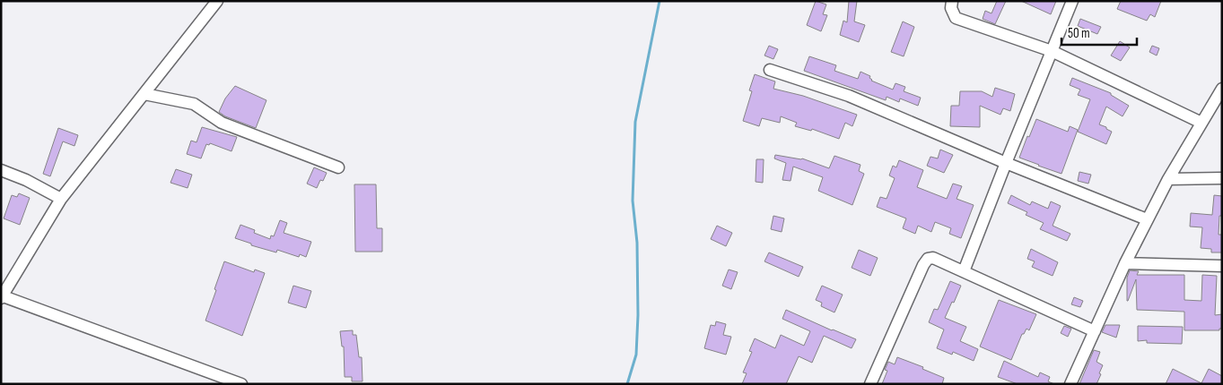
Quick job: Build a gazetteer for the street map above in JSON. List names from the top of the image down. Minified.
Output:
{"scale_bar":"50 m"}
